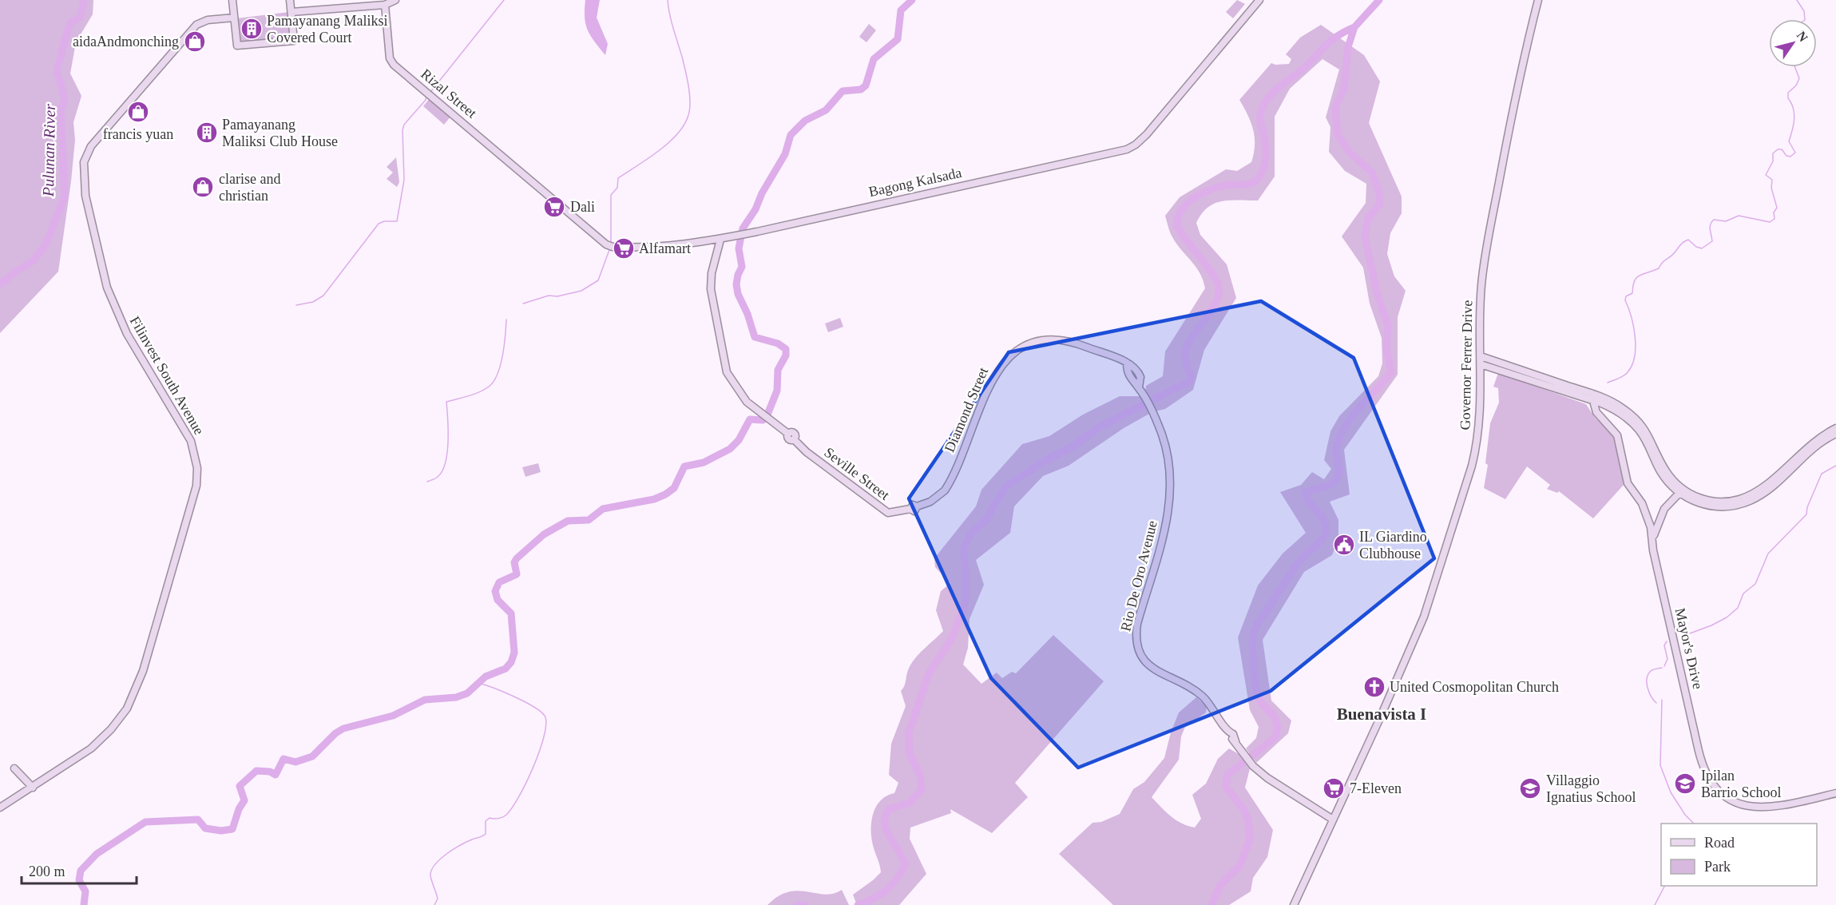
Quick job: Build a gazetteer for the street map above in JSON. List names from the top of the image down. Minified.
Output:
{"streets":{"street":["Rizal Street","Bagong Kalsada","Governor Ferrer Drive","Filinvest South Avenue","Diamond Street","Seville Street","Rio De Oro Avenue","Mayor's Drive"]},"crossings":[["Rizal Street","Bagong Kalsada"],["Bagong Kalsada","Seville Street"],["Governor Ferrer Drive","Rio De Oro Avenue"],["Diamond Street","Seville Street"],["Diamond Street","Rio De Oro Avenue"]],"districts":["Buenavista I"],"water":["Pulunan River"],"places":{"building":["Pamayanang Maliksi Covered Court","Pamayanang Maliksi Club House"],"shop":["aidaAndmonching","francis yuan","clarise and christian"],"supermarket":["Dali","Alfamart","7-Eleven"],"public building":["IL Giardino Clubhouse"],"church":["United Cosmopolitan Church"],"school or university":["Ipilan Barrio School","Villaggio Ignatius School"]},"legend":["Road","Park"],"scale_bar":"200 m","north":"top right"}
